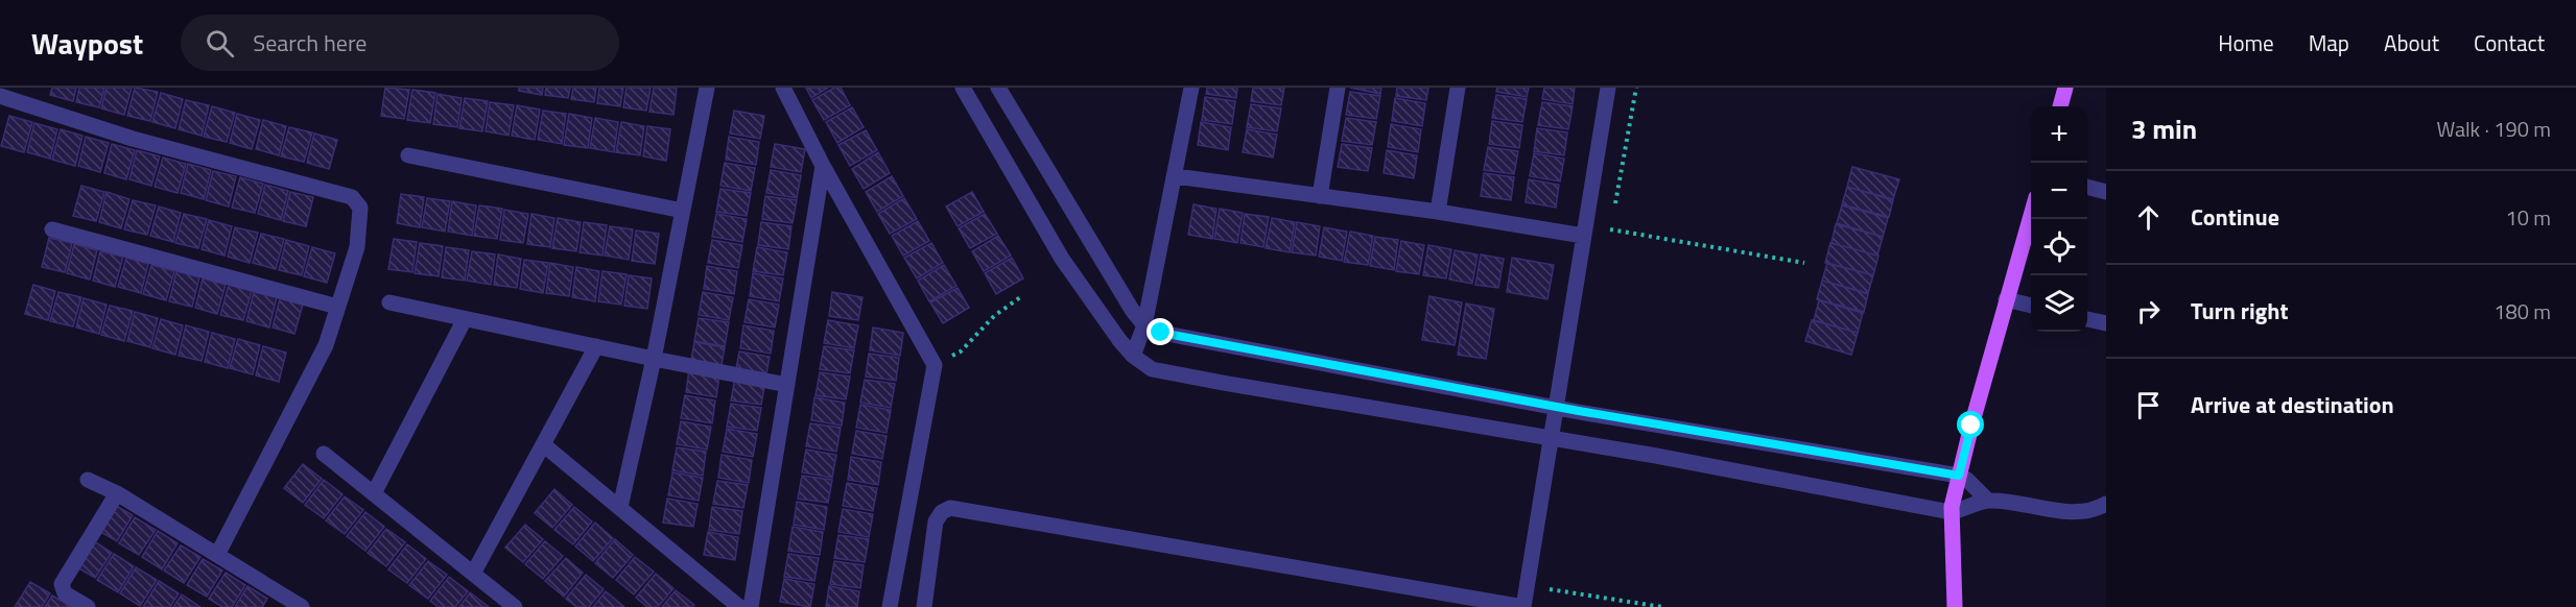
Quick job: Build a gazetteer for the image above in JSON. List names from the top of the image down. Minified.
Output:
{"page":{"header":"Waypost","search":"Search here","nav":["Home","Map","About","Contact"],"heading":["3 min","Walk · 190 m"],"map_buttons":["+","−"],"list":[["Continue","10 m"],["Turn right","180 m"],"Arrive at destination"]}}
